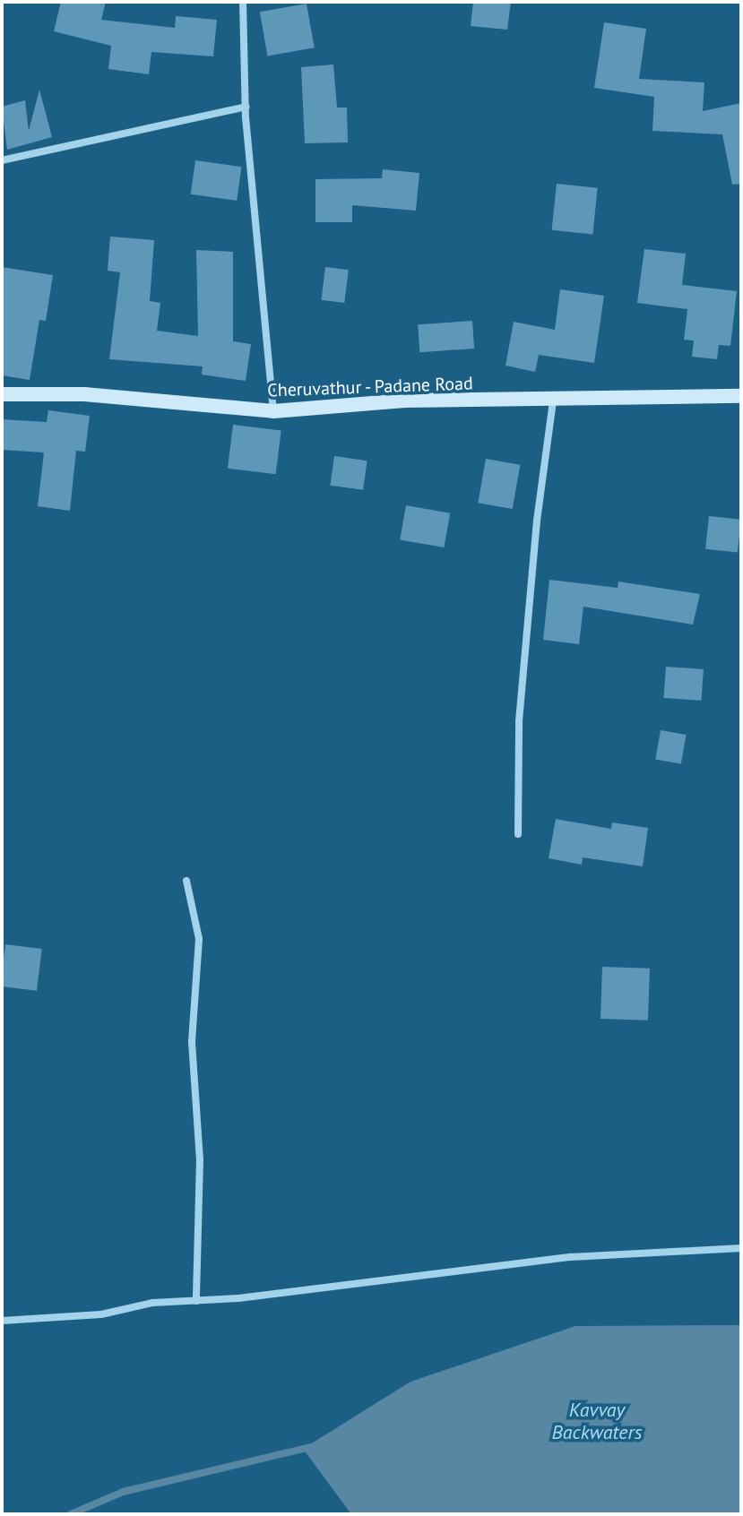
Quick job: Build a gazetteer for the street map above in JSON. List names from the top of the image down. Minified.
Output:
{"streets":{"main road":["Cheruvathur - Padane Road"]},"water":["Kavvay Backwaters"]}
